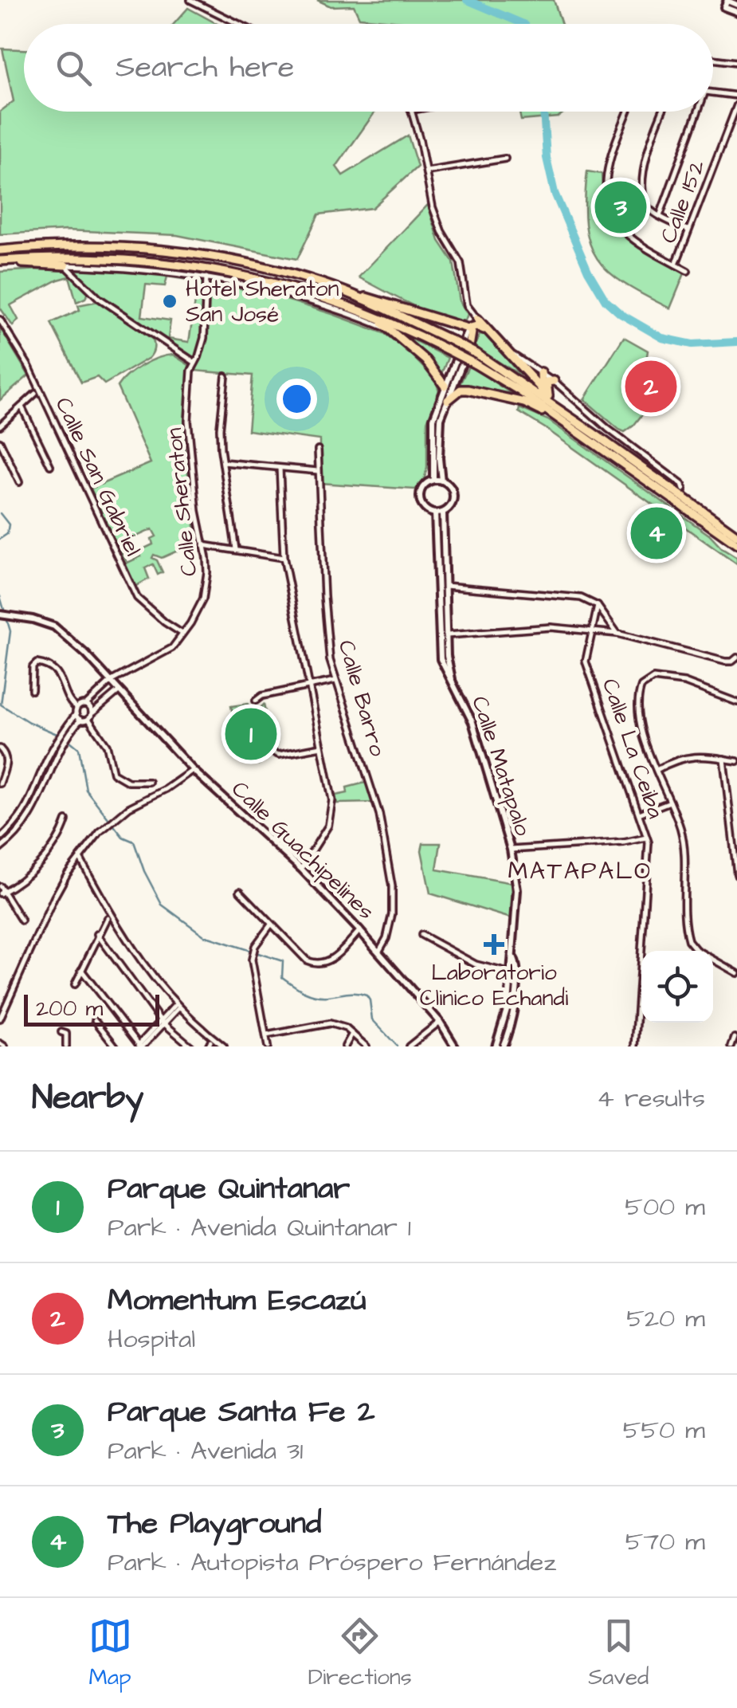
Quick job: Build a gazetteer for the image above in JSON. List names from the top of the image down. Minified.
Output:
{"streets":{"street":["Calle 152","Calle San Gabriel","Calle Sheraton","Calle Barro","Calle La Ceiba","Calle Matapalo","Calle Guachipelines"]},"crossings":[["Calle San Gabriel","Calle Sheraton"],["Calle Sheraton","Calle Guachipelines"],["Calle Barro","Calle Guachipelines"]],"districts":["MATAPALO"],"places":{"other":["Hotel Sheraton San José"],"health":["Laboratorio Clinico Echandi"]},"scale_bar":"200 m","page":{"search":"Search here","pins":["3","2","4","1"],"scale":"200 m","heading":["Nearby","4 results"],"list":[{"mark":"1","name":"Parque Quintanar","note":"Park · Avenida Quintanar 1","value":"500 m"},{"mark":"2","name":"Momentum Escazú","note":"Hospital","value":"520 m"},{"mark":"3","name":"Parque Santa Fe 2","note":"Park · Avenida 31","value":"550 m"},{"mark":"4","name":"The Playground","note":"Park · Autopista Próspero Fernández","value":"570 m"}],"nav":["Map","Directions","Saved"]}}
